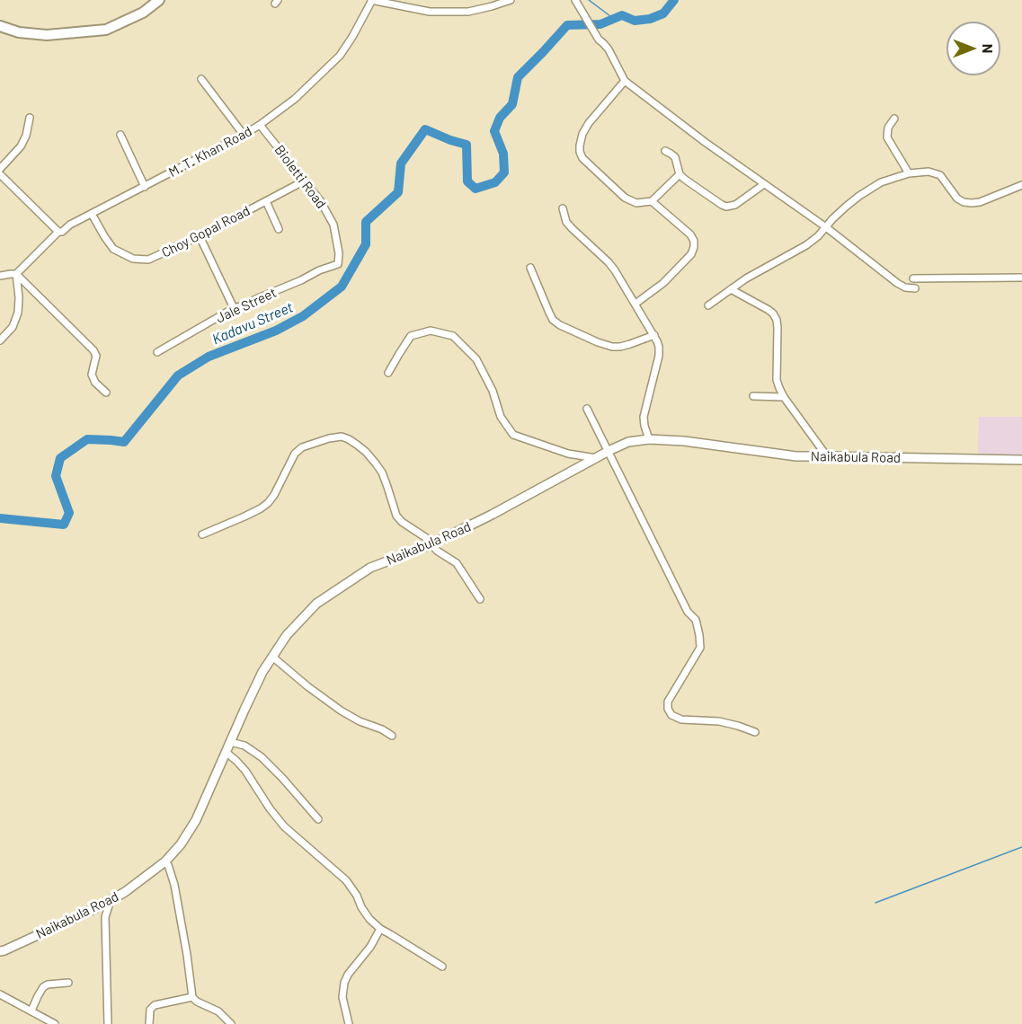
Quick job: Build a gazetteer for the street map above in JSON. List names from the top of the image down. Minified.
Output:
{"streets":{"street":["M. T. Khan Road","Bioletti Road","Choy Gopal Road","Jale Street","Naikabula Road"]},"crossings":[["M. T. Khan Road","Bioletti Road"],["M. T. Khan Road","Choy Gopal Road"],["Bioletti Road","Choy Gopal Road"],["Bioletti Road","Jale Street"]],"water":["Kadavu Street"],"north":"right"}
